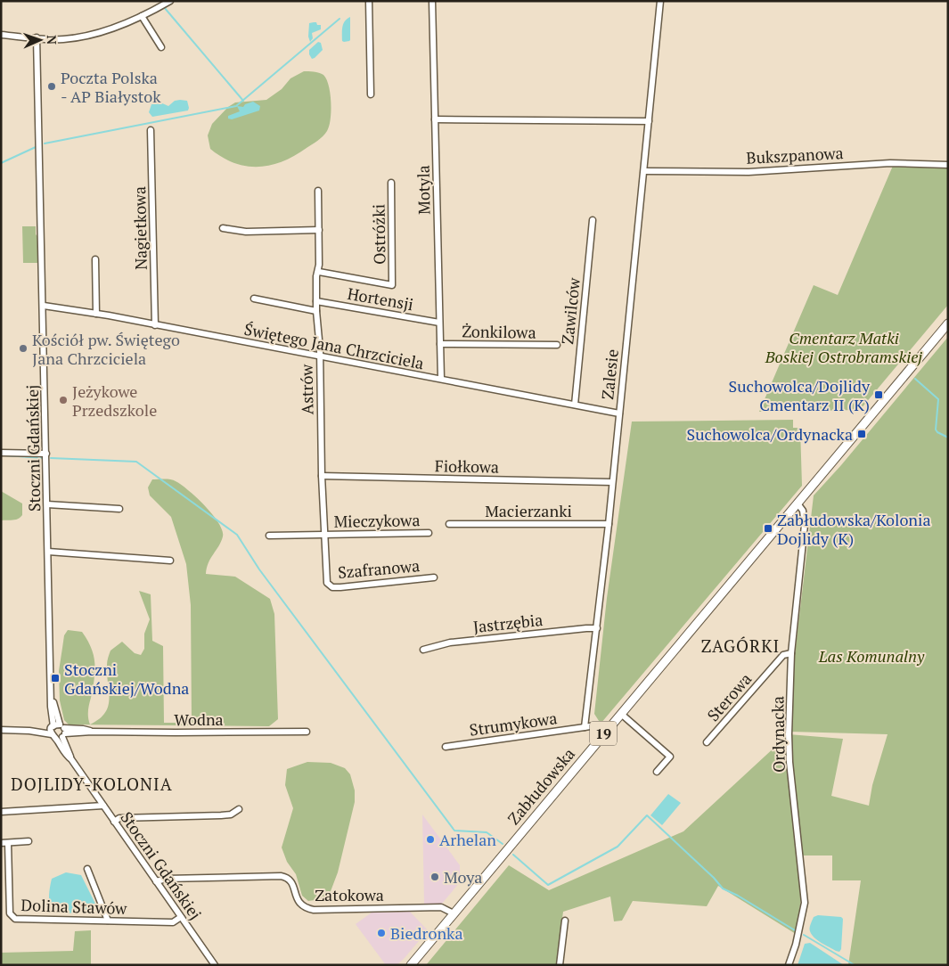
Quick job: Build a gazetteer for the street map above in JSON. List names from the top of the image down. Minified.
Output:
{"streets":{"highway":["19","Zabłudowska"],"street":["Bukszpanowa","Motyla","Nagietkowa","Ostróżki","Hortensji","Zawilców","Żonkilowa","Świętego Jana Chrzciciela","Zalesie","Astrów","Stoczni Gdańskiej","Fiołkowa","Macierzanki","Mieczykowa","Szafranowa","Jastrzębia","Sterowa","Wodna","Strumykowa","Ordynacka","Zatokowa","Dolina Stawów"]},"crossings":[["Bukszpanowa","Zalesie"],["Motyla","Hortensji"],["Motyla","Żonkilowa"],["Motyla","Świętego Jana Chrzciciela"],["Nagietkowa","Świętego Jana Chrzciciela"],["Ostróżki","Astrów"],["Hortensji","Astrów"],["Zawilców","Świętego Jana Chrzciciela"],["Świętego Jana Chrzciciela","Zalesie"],["Świętego Jana Chrzciciela","Astrów"],["Świętego Jana Chrzciciela","Stoczni Gdańskiej"],["Zalesie","Fiołkowa"],["Zalesie","Macierzanki"],["Zalesie","Jastrzębia"],["Zalesie","Strumykowa"],["Astrów","Fiołkowa"],["Astrów","Mieczykowa"],["Astrów","Szafranowa"],["Stoczni Gdańskiej","Wodna"],["Stoczni Gdańskiej","Zatokowa"],["Stoczni Gdańskiej","Dolina Stawów"],["Sterowa","Ordynacka"],["19","Ordynacka"],["19","Zabłudowska"],["Ordynacka","Zabłudowska"],["Zabłudowska","Zatokowa"]],"districts":["ZAGÓRKI","DOJLIDY-KOLONIA"],"parks":["Cmentarz Matki Boskiej Ostrobramskiej","Las Komunalny"],"places":{"other":["Poczta Polska - AP Białystok","Kościół pw. Świętego Jana Chrzciciela","Jeżykowe Przedszkole","Arhelan","Moya","Biedronka"],"transit":["Suchowolca/Dojlidy Cmentarz II (K)","Suchowolca/Ordynacka","Zabłudowska/Kolonia Dojlidy (K)","Stoczni Gdańskiej/Wodna"]},"north":"right"}
